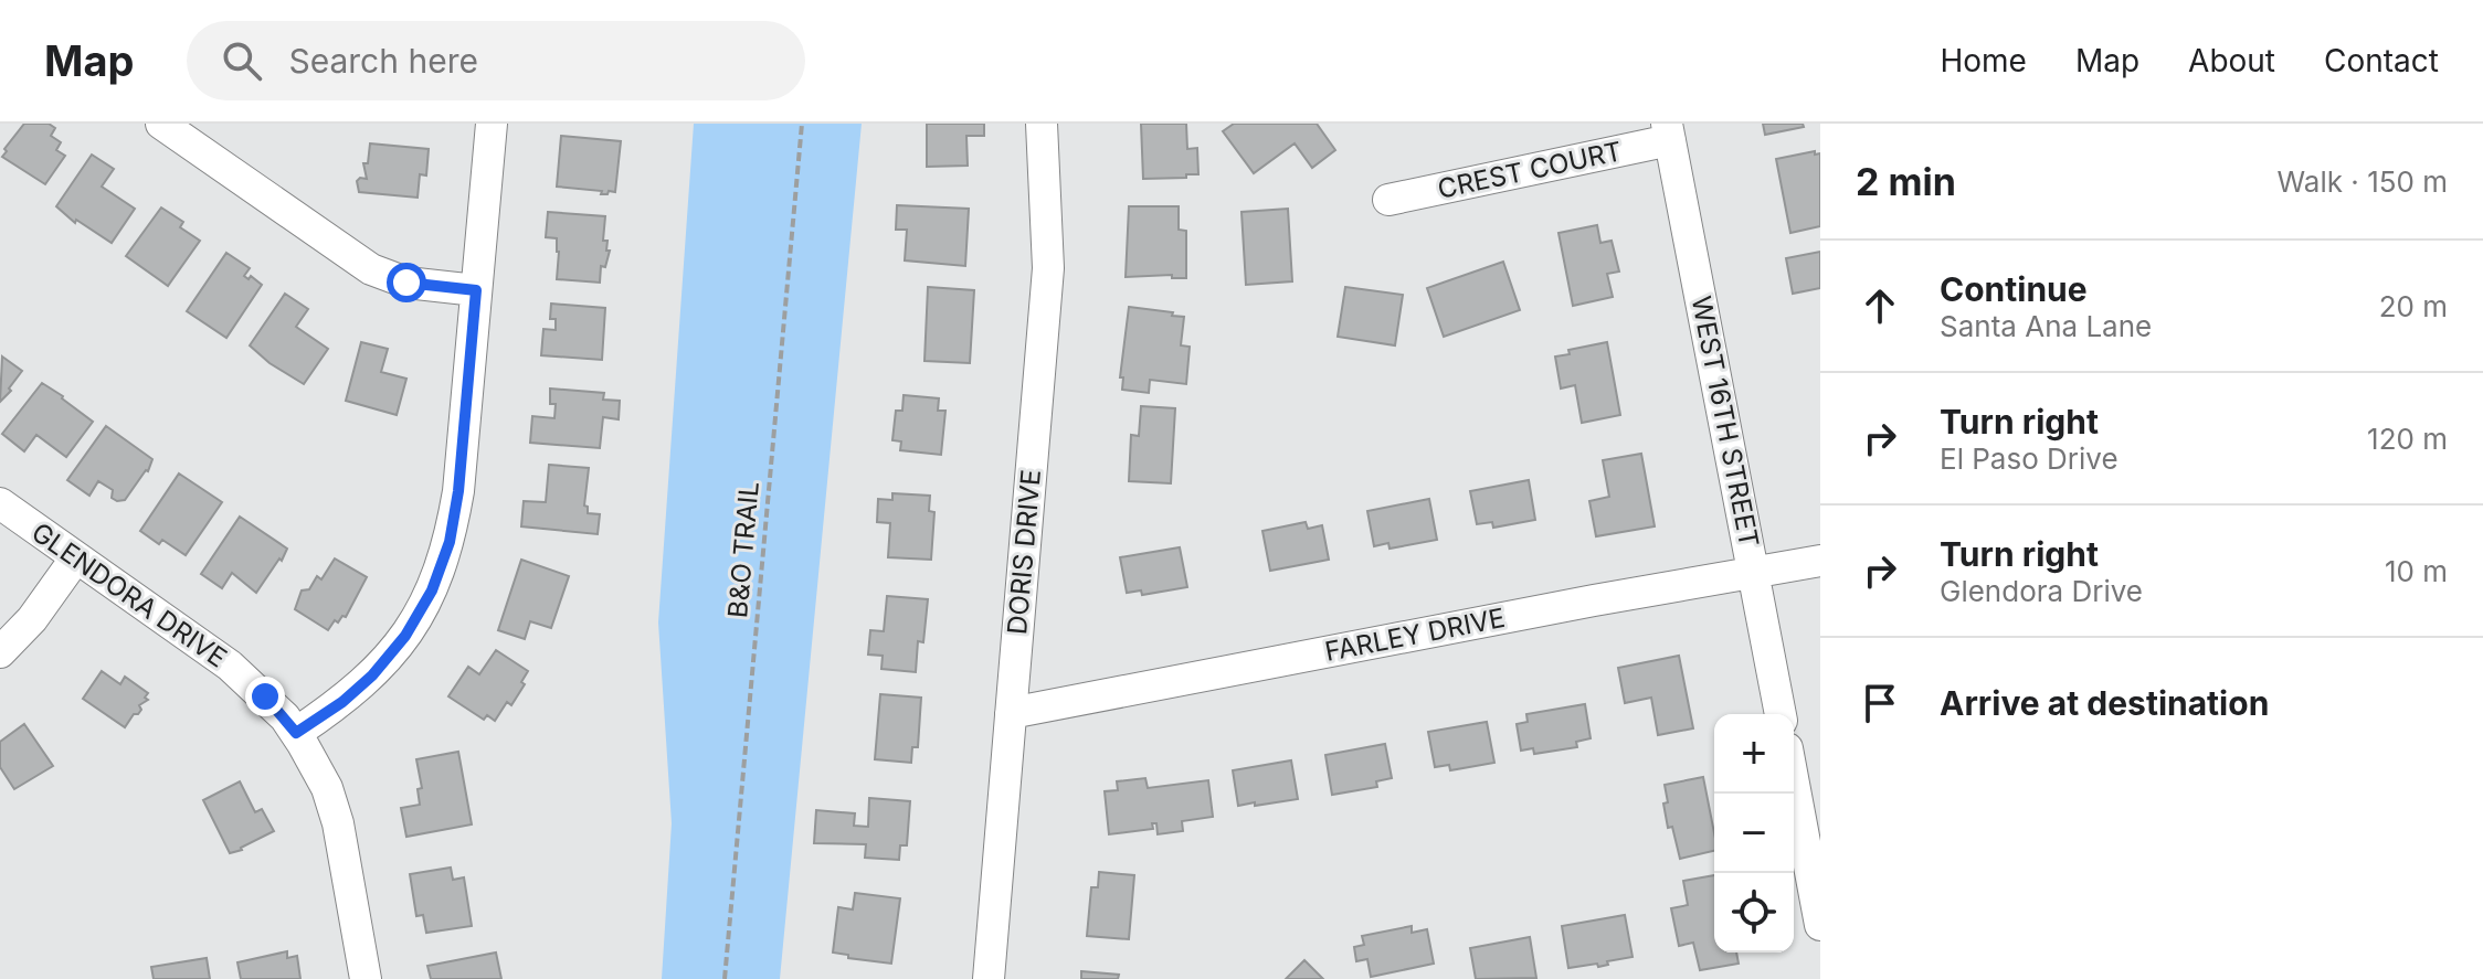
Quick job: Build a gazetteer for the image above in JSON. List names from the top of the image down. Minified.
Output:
{"streets":{"street":["CREST COURT","WEST 16TH STREET","DORIS DRIVE","GLENDORA DRIVE","FARLEY DRIVE"],"path":["B&O TRAIL"]},"crossings":[["CREST COURT","WEST 16TH STREET"],["WEST 16TH STREET","FARLEY DRIVE"],["DORIS DRIVE","FARLEY DRIVE"]],"page":{"header":"Map","search":"Search here","nav":["Home","Map","About","Contact"],"heading":["2 min","Walk · 150 m"],"list":[["Continue","Santa Ana Lane","20 m"],["Turn right","El Paso Drive","120 m"],["Turn right","Glendora Drive","10 m"],"Arrive at destination"],"map_buttons":["+","−"]}}
